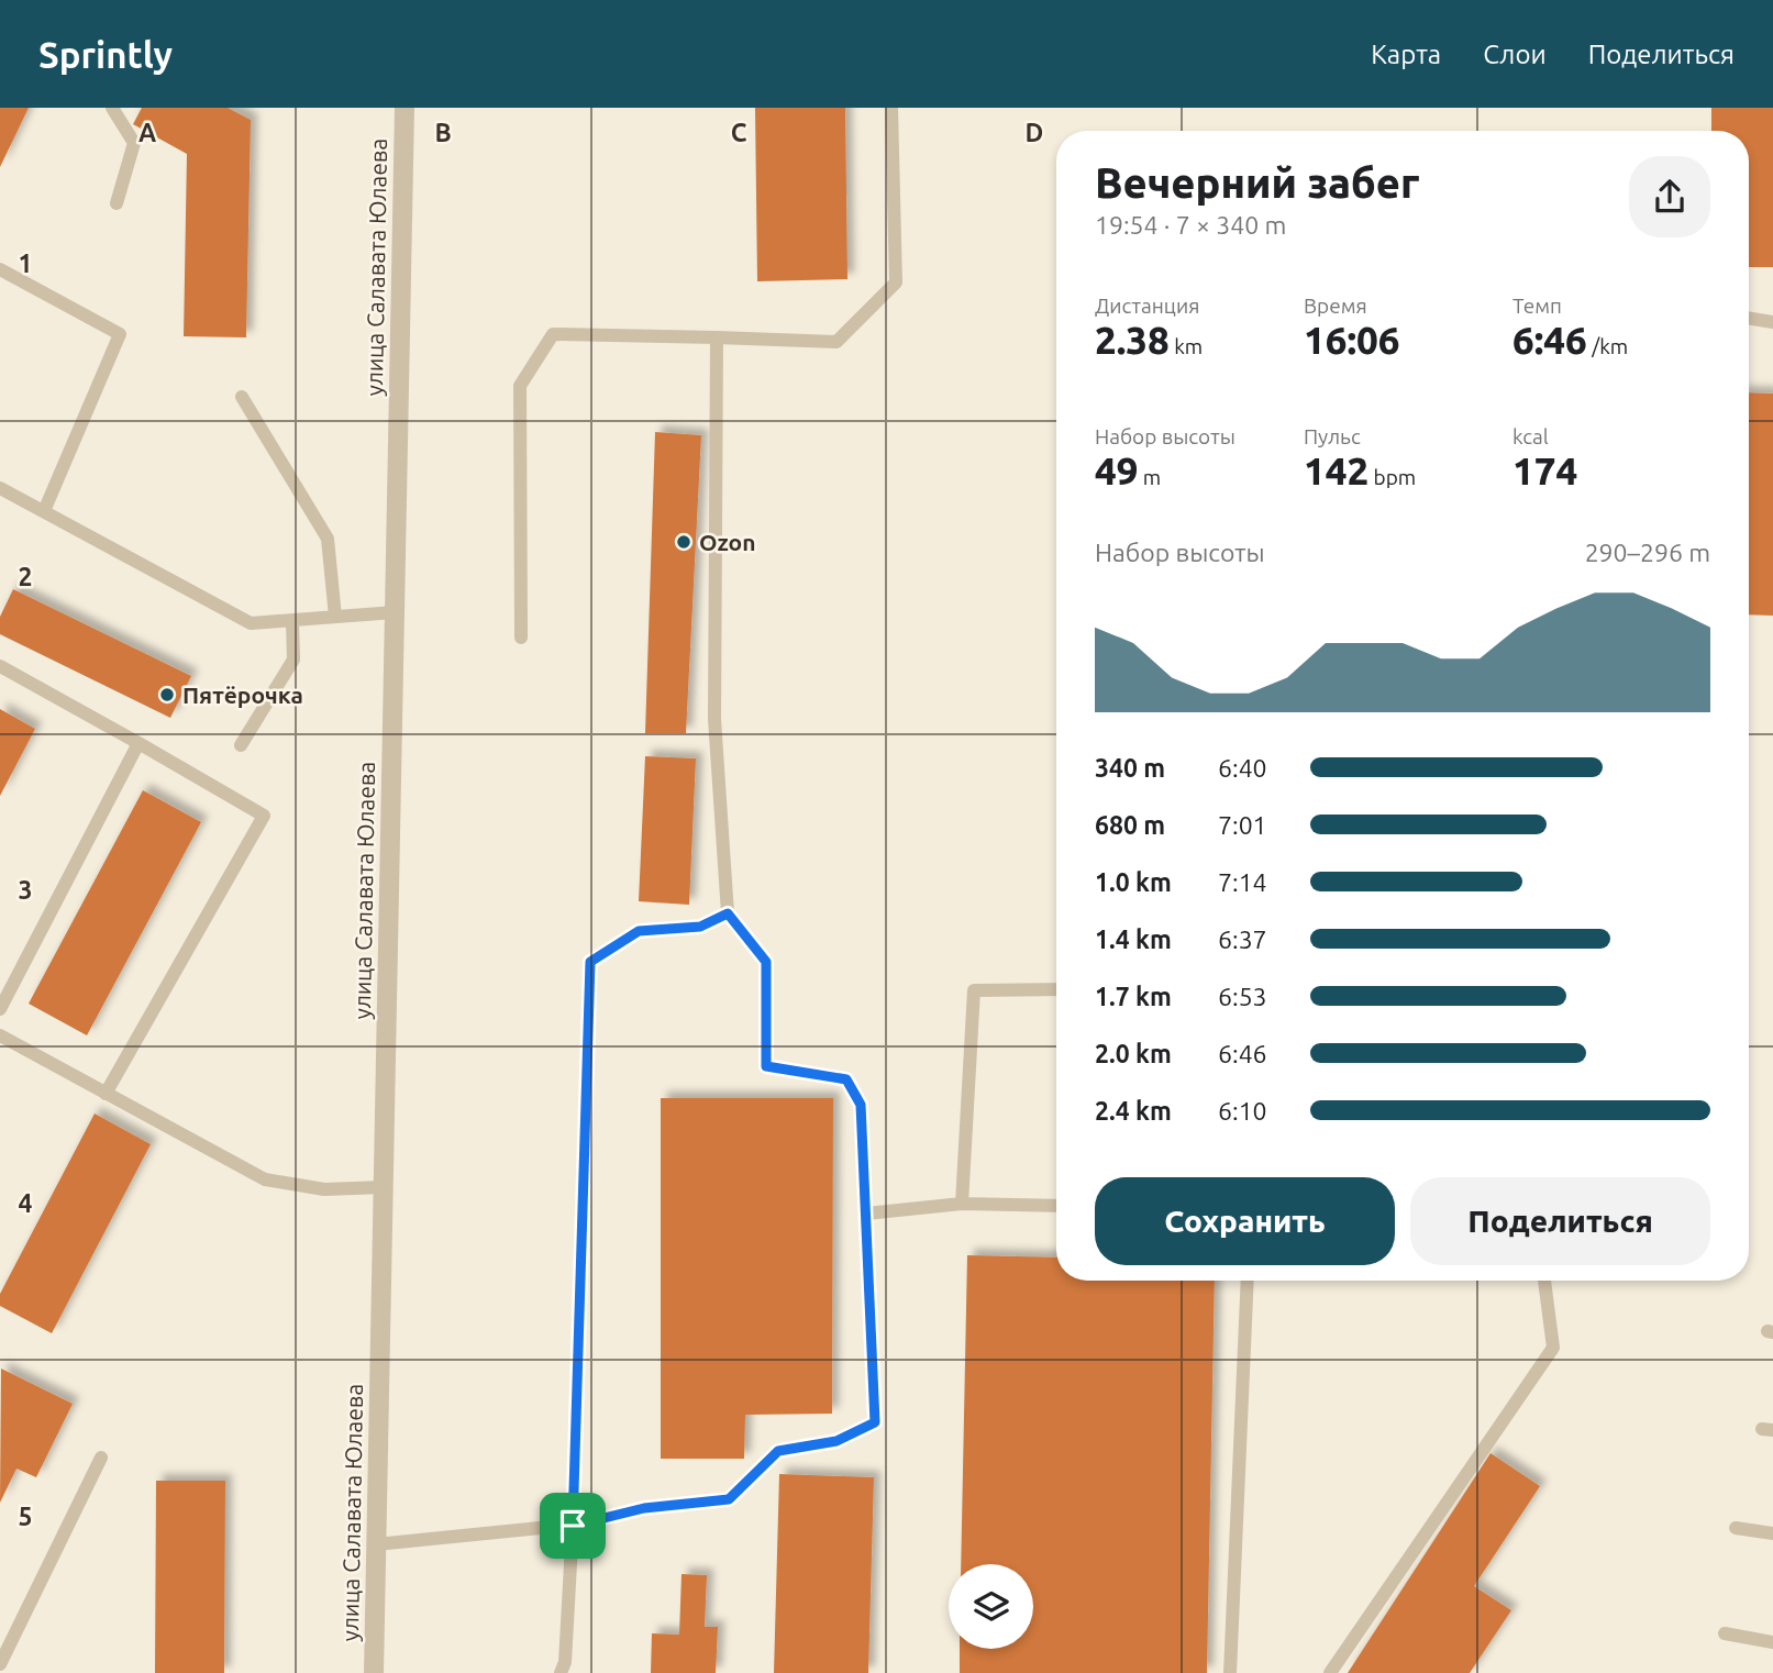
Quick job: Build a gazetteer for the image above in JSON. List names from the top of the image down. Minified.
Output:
{"streets":{"street":["улица Салавата Юлаева"]},"places":["Ozon","Пятёрочка"],"page":{"header":"Sprintly","nav":["Карта","Слои","Поделиться"],"heading":["Вечерний забег","19:54 · 7 × 340 m"],"stats":[["Дистанция","2.38 km"],["Время","16:06"],["Темп","6:46 /km"],["Набор высоты","49 m"],["Пульс","142 bpm"],["kcal","174"]],"chart":["Набор высоты","290–296 m"],"list":[{"name":"340 m","note":"6:40"},{"name":"680 m","note":"7:01"},{"name":"1.0 km","note":"7:14"},{"name":"1.4 km","note":"6:37"},{"name":"1.7 km","note":"6:53"},{"name":"2.0 km","note":"6:46"},{"name":"2.4 km","note":"6:10"}],"buttons":["Сохранить","Поделиться"]},"grid":{"columns":["A","B","C","D"],"rows":["1","2","3","4","5"]}}
